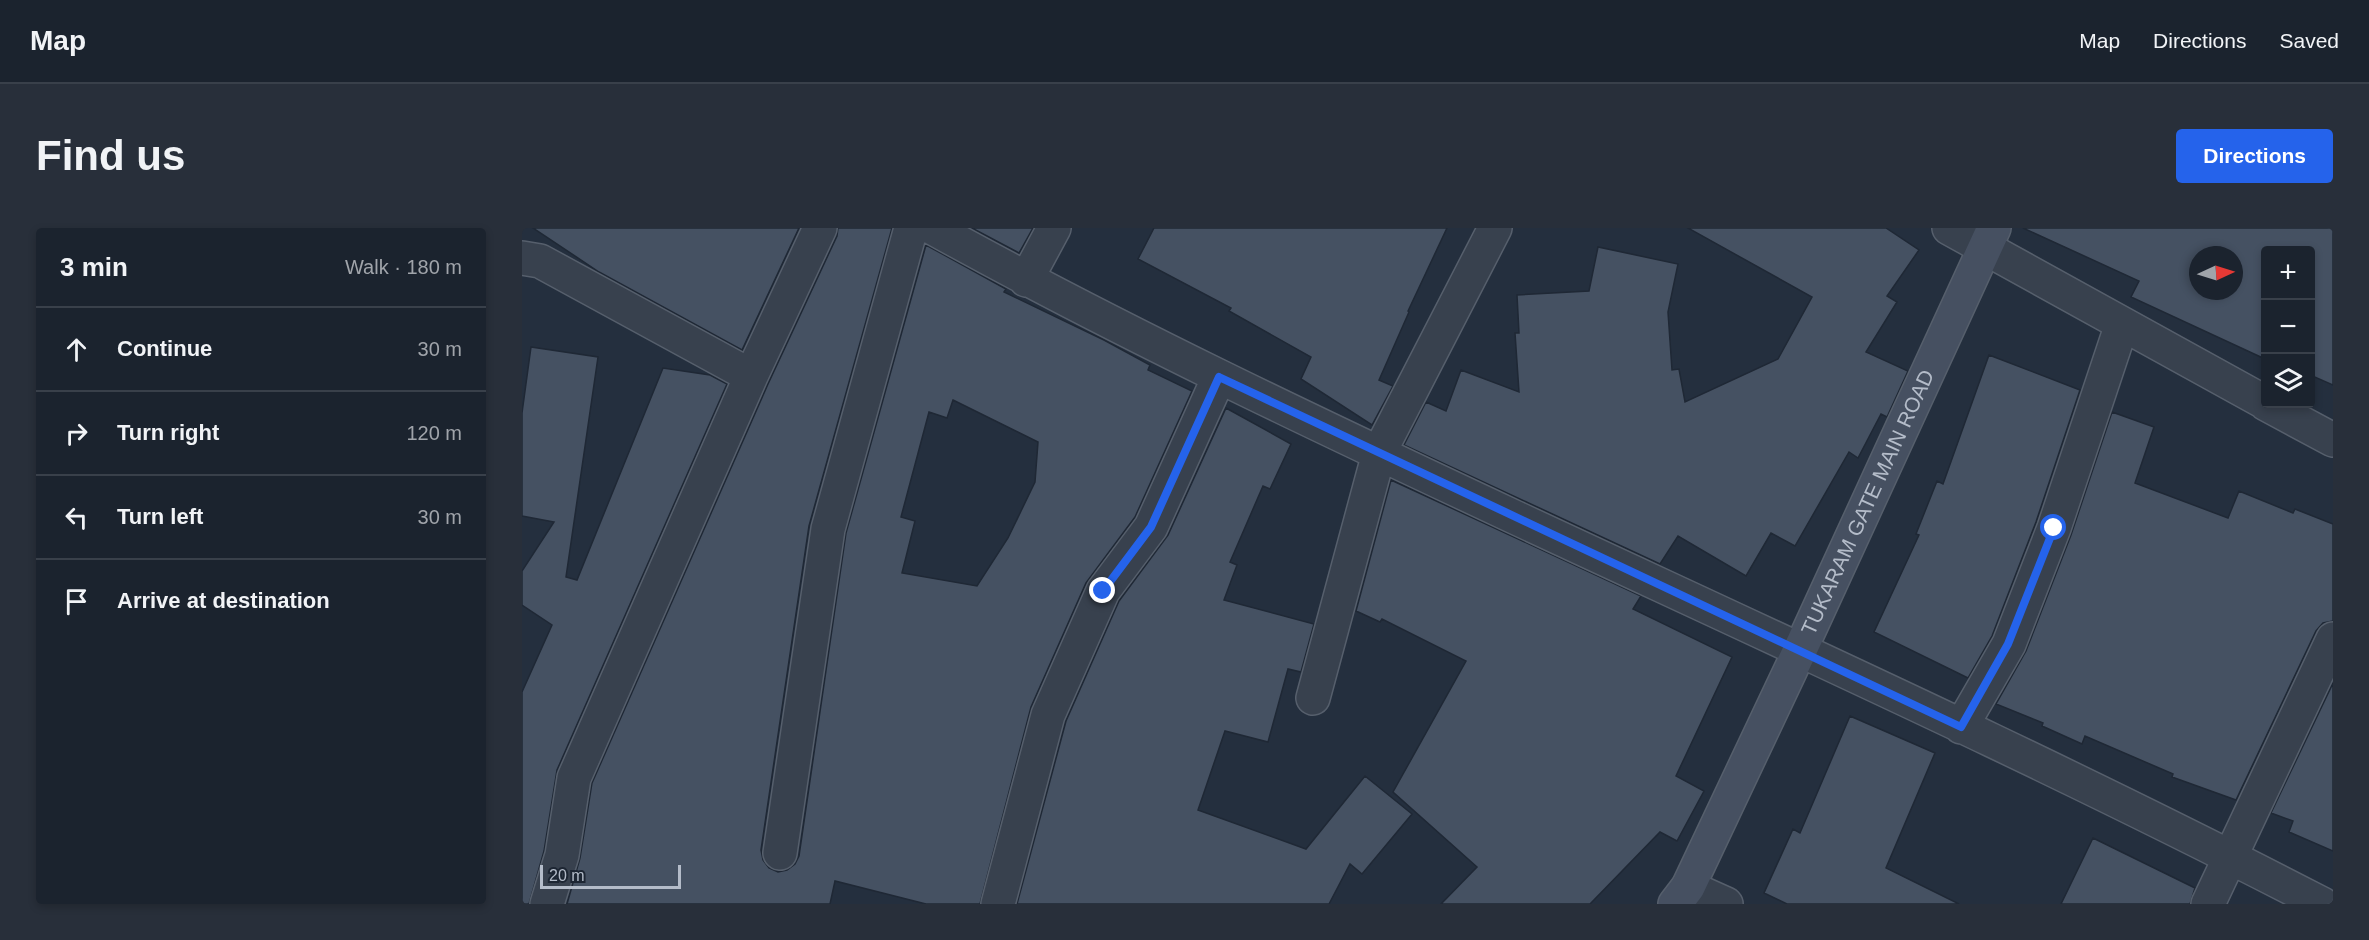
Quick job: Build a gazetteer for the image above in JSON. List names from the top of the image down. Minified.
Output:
{"streets":{"street":["TUKARAM GATE MAIN ROAD"]},"scale_bar":"20 m","north":"right","page":{"header":"Map","nav":["Map","Directions","Saved"],"buttons":"Directions","title":"Find us","heading":["3 min","Walk · 180 m"],"map_buttons":["+","−"],"list":[["Continue","30 m"],["Turn right","120 m"],["Turn left","30 m"],"Arrive at destination"],"scale":"20 m"}}
